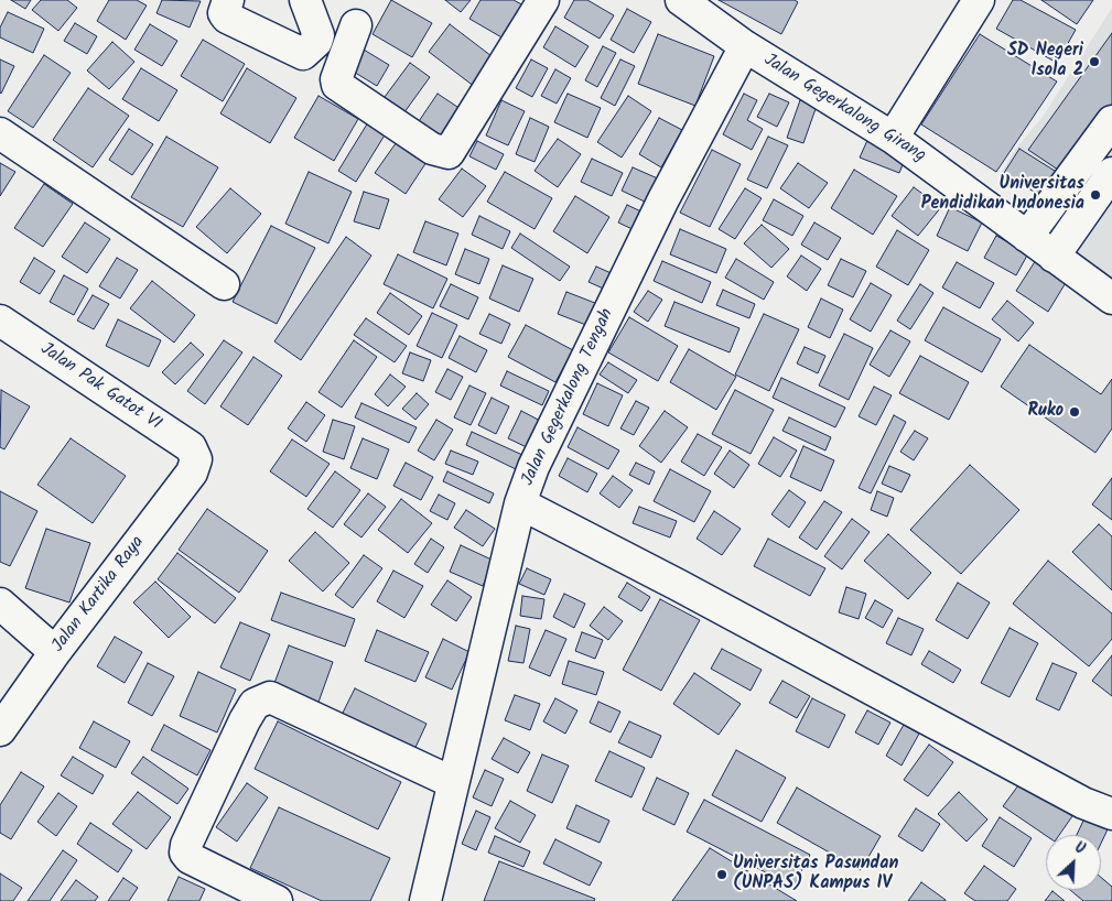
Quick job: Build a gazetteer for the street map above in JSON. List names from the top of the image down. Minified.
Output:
{"streets":{"street":["Jalan Gegerkalong Girang","Jalan Pak Gatot VI","Jalan Gegerkalong Tengah","Jalan Kartika Raya"]},"crossings":[["Jalan Gegerkalong Girang","Jalan Gegerkalong Tengah"],["Jalan Pak Gatot VI","Jalan Kartika Raya"]],"places":["SD Negeri Isola 2","Universitas Pendidikan Indonesia","Ruko","Universitas Pasundan (UNPAS) Kampus IV"],"north":"top right"}
